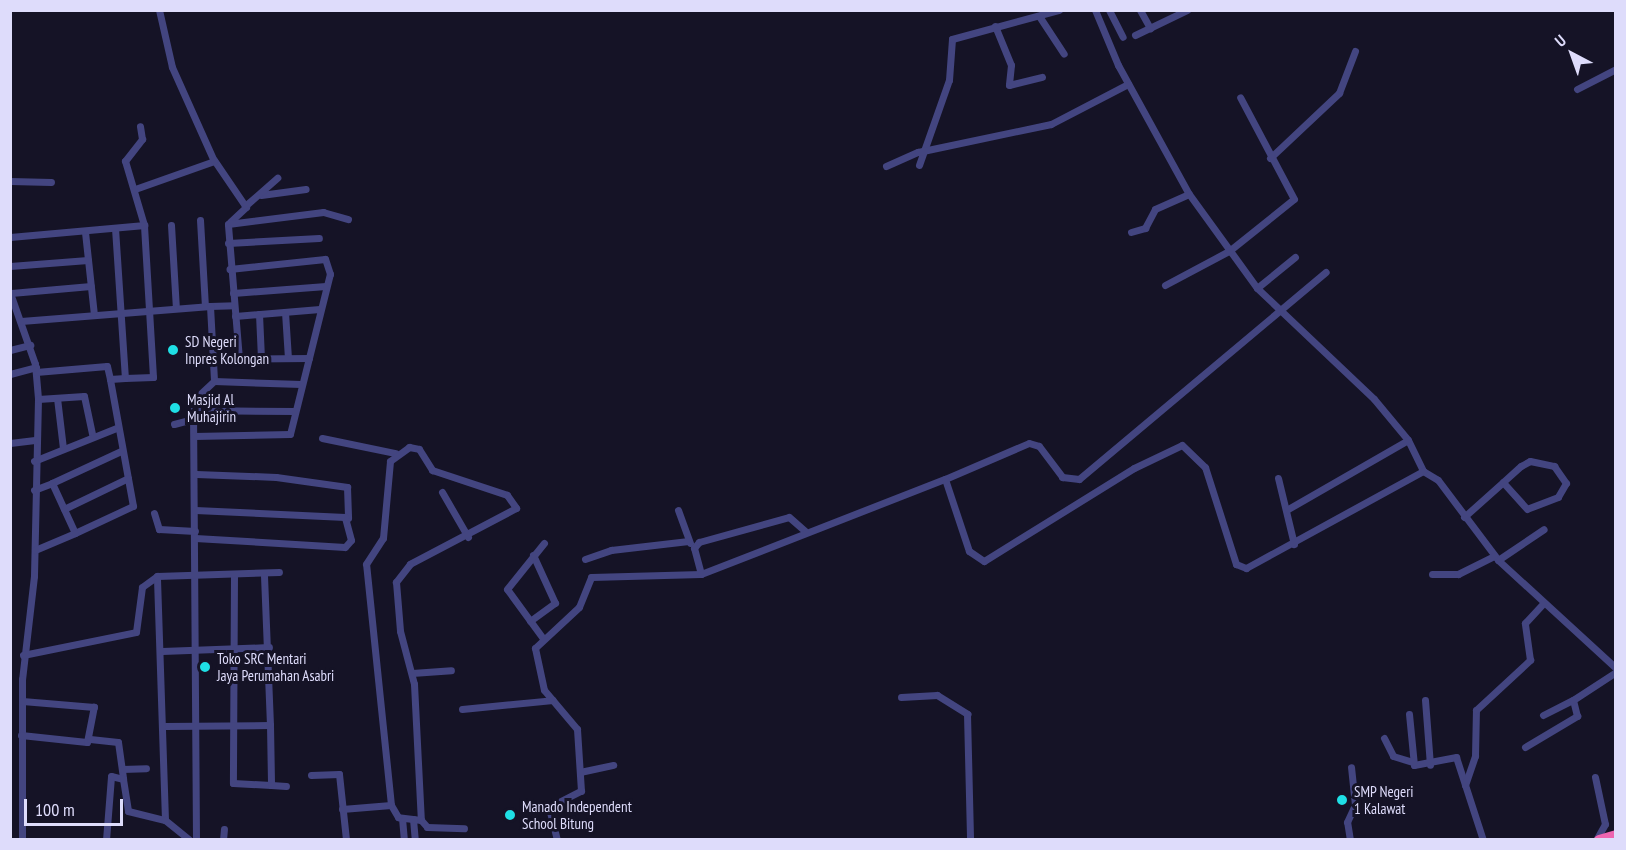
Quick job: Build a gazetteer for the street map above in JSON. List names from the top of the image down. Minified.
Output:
{"places":["SD Negeri Inpres Kolongan","Masjid Al Muhajirin","Toko SRC Mentari Jaya Perumahan Asabri","SMP Negeri 1 Kalawat","Manado Independent School Bitung"],"scale_bar":"100 m","north":"top left"}
